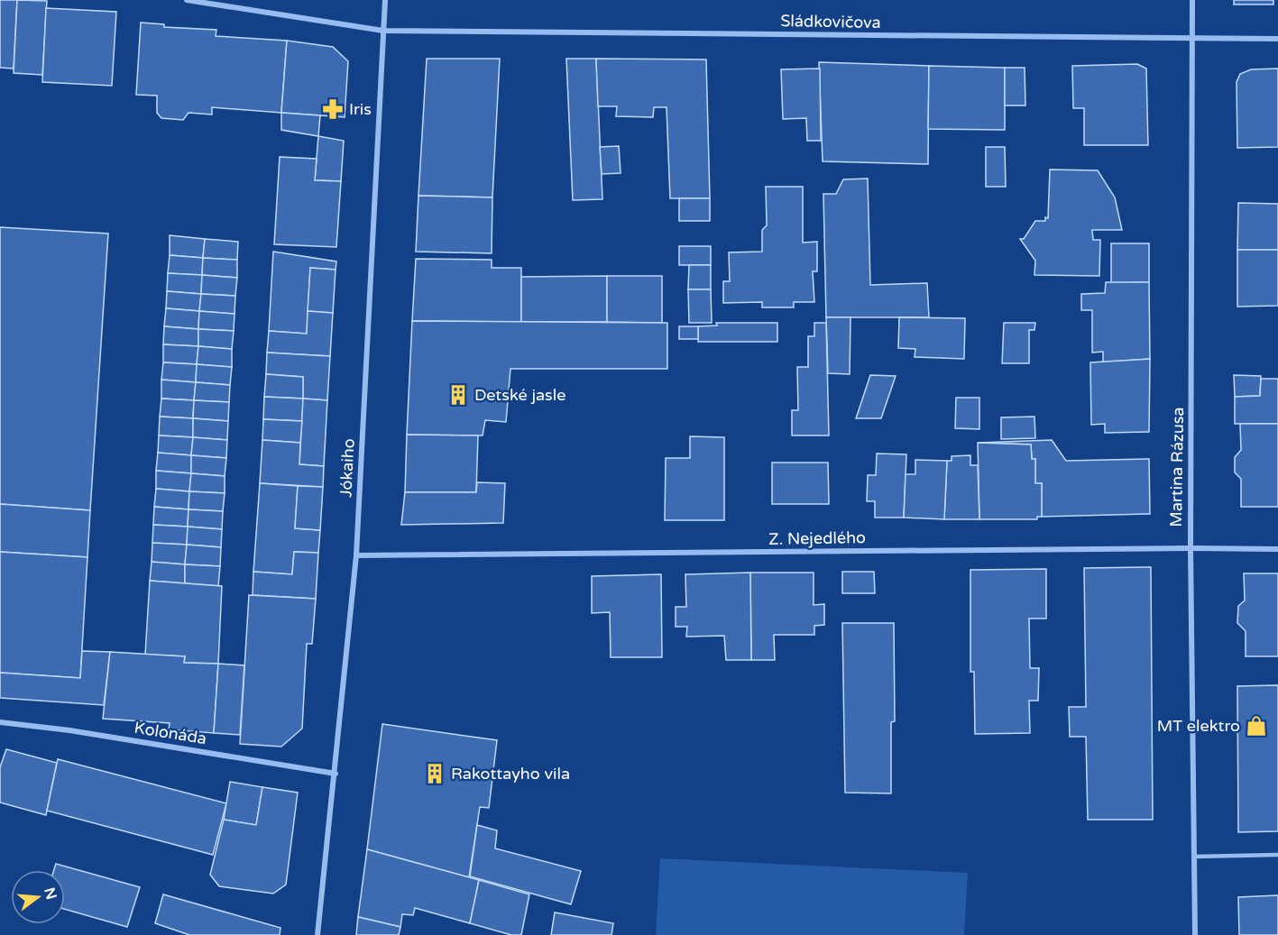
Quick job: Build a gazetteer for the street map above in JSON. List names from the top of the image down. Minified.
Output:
{"streets":{"street":["Sládkovičova","Martina Rázusa","Jókaiho","Z. Nejedlého","Kolonáda"]},"crossings":[["Sládkovičova","Martina Rázusa"],["Sládkovičova","Jókaiho"],["Martina Rázusa","Z. Nejedlého"],["Jókaiho","Z. Nejedlého"],["Jókaiho","Kolonáda"]],"places":{"pharmacy":["Iris"],"building":["Detské jasle","Rakottayho vila"],"shop":["MT elektro"]},"north":"right"}
